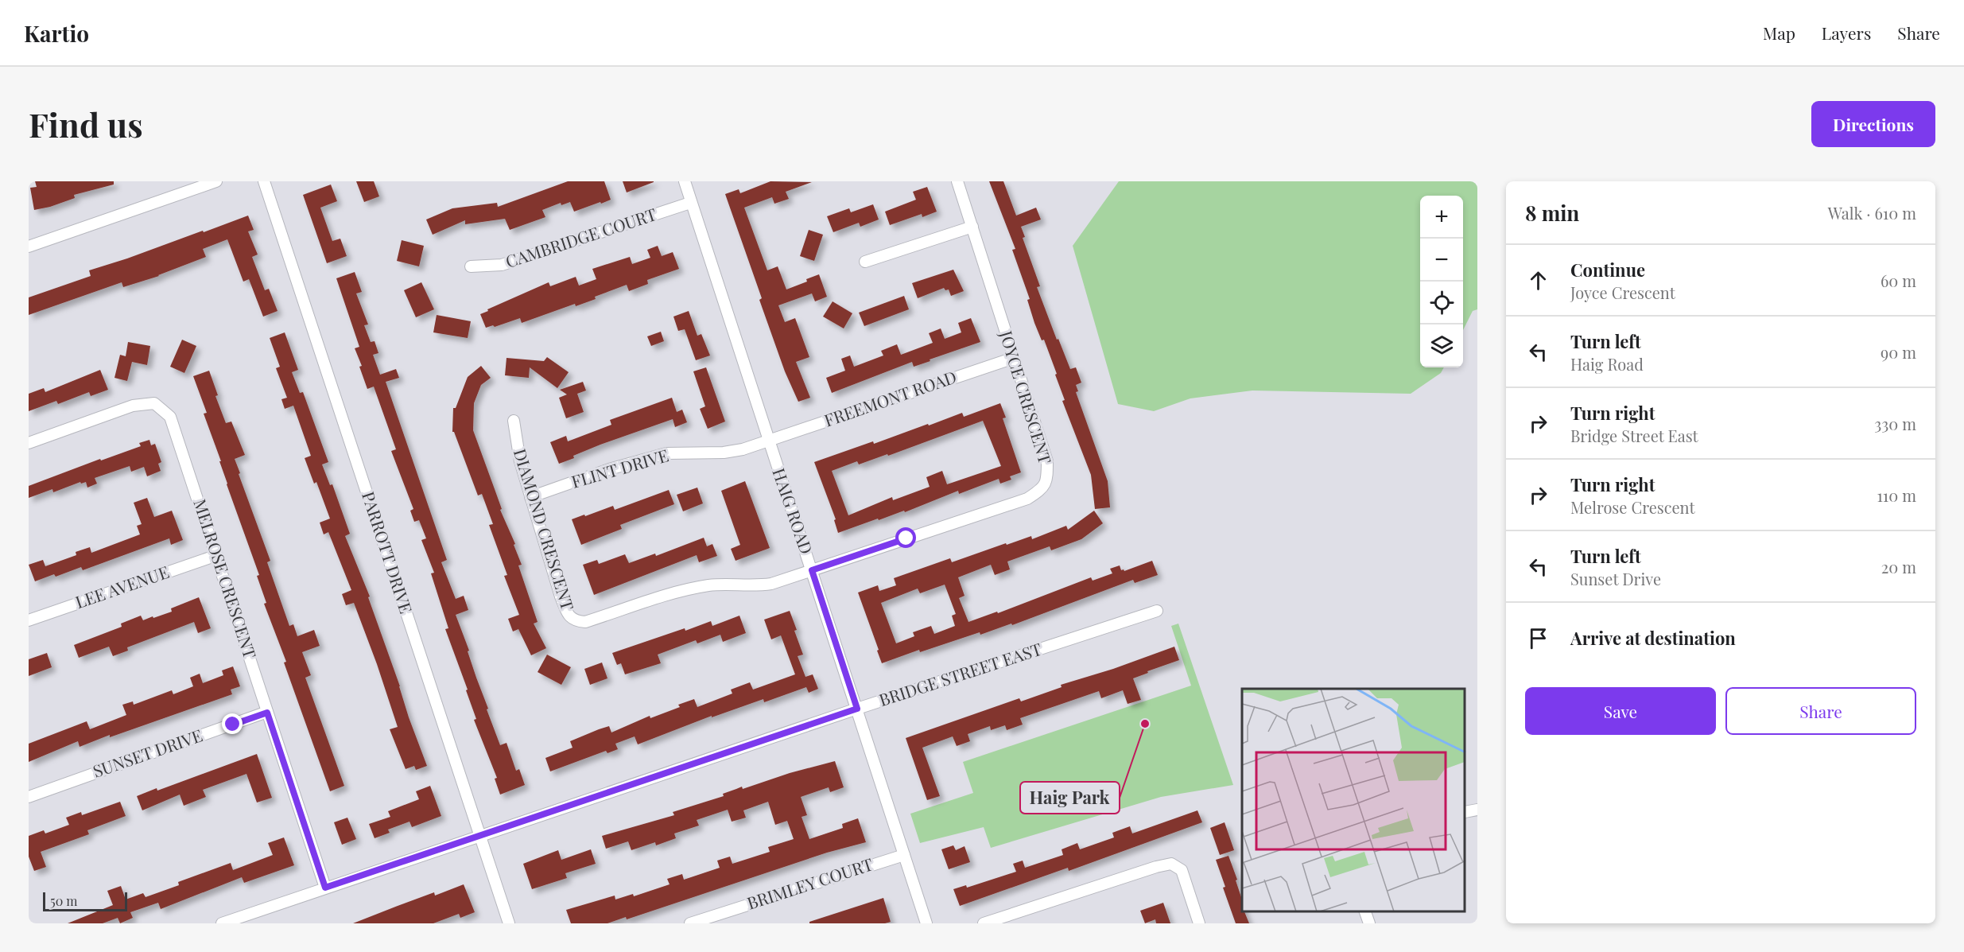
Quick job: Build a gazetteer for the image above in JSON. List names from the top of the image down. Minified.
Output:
{"streets":{"street":["CAMBRIDGE COURT","JOYCE CRESCENT","FREEMONT ROAD","FLINT DRIVE","HAIG ROAD","DIAMOND CRESCENT","PARROTT DRIVE","MELROSE CRESCENT","LEE AVENUE","BRIDGE STREET EAST","SUNSET DRIVE","BRIMLEY COURT"]},"crossings":[["CAMBRIDGE COURT","HAIG ROAD"],["JOYCE CRESCENT","FREEMONT ROAD"],["JOYCE CRESCENT","HAIG ROAD"],["JOYCE CRESCENT","DIAMOND CRESCENT"],["FREEMONT ROAD","FLINT DRIVE"],["FREEMONT ROAD","HAIG ROAD"],["FLINT DRIVE","HAIG ROAD"],["FLINT DRIVE","DIAMOND CRESCENT"],["HAIG ROAD","DIAMOND CRESCENT"],["HAIG ROAD","BRIDGE STREET EAST"],["HAIG ROAD","BRIMLEY COURT"],["PARROTT DRIVE","BRIDGE STREET EAST"],["MELROSE CRESCENT","LEE AVENUE"],["MELROSE CRESCENT","BRIDGE STREET EAST"],["MELROSE CRESCENT","SUNSET DRIVE"]],"places":["Haig Park"],"scale_bar":"50 m","page":{"header":"Kartio","nav":["Map","Layers","Share"],"buttons":["Directions",["Save","Share"]],"title":"Find us","heading":["8 min","Walk · 610 m"],"map_buttons":["+","−"],"list":[["Continue","Joyce Crescent","60 m"],["Turn left","Haig Road","90 m"],["Turn right","Bridge Street East","330 m"],["Turn right","Melrose Crescent","110 m"],["Turn left","Sunset Drive","20 m"],"Arrive at destination"],"scale":"50 m"}}
